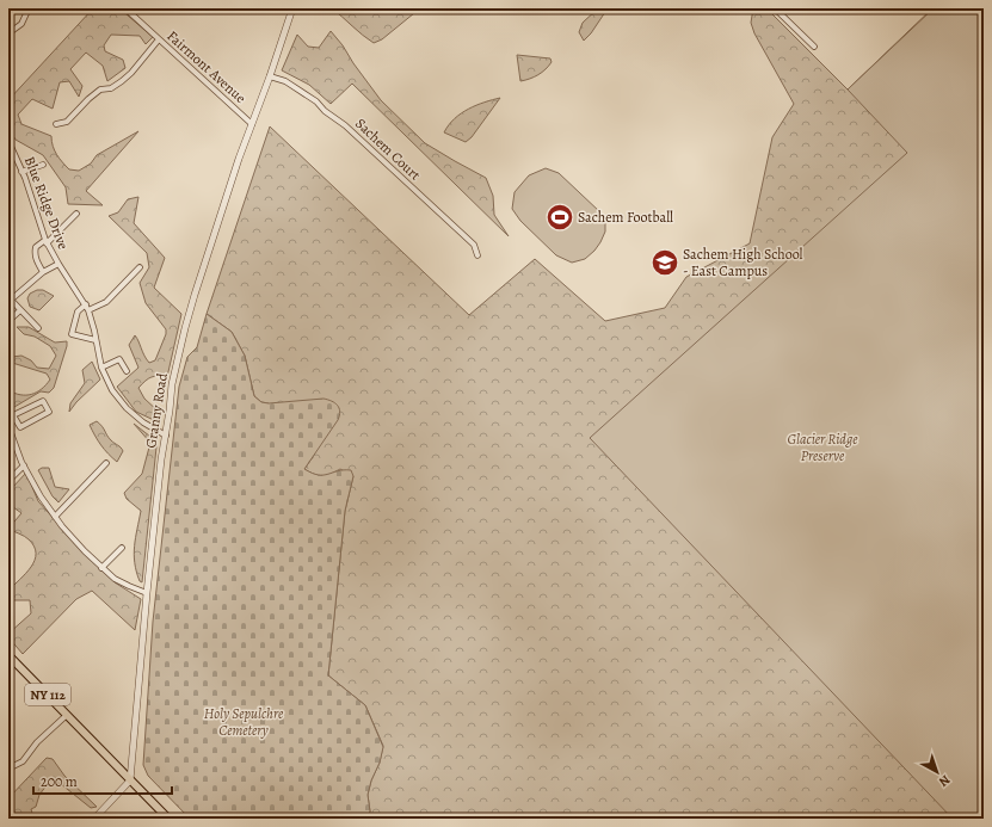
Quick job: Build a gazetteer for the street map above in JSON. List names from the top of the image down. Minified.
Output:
{"streets":{"main road":["NY 112"],"street":["Fairmont Avenue","Sachem Court","Blue Ridge Drive","Granny Road"]},"crossings":[["Fairmont Avenue","Granny Road"],["Sachem Court","Granny Road"],["Blue Ridge Drive","Granny Road"],["Granny Road","NY 112"]],"parks":["Glacier Ridge Preserve","Holy Sepulchre Cemetery"],"places":{"sports":["Sachem Football"],"school or university":["Sachem High School - East Campus"]},"scale_bar":"200 m","north":"bottom right"}
